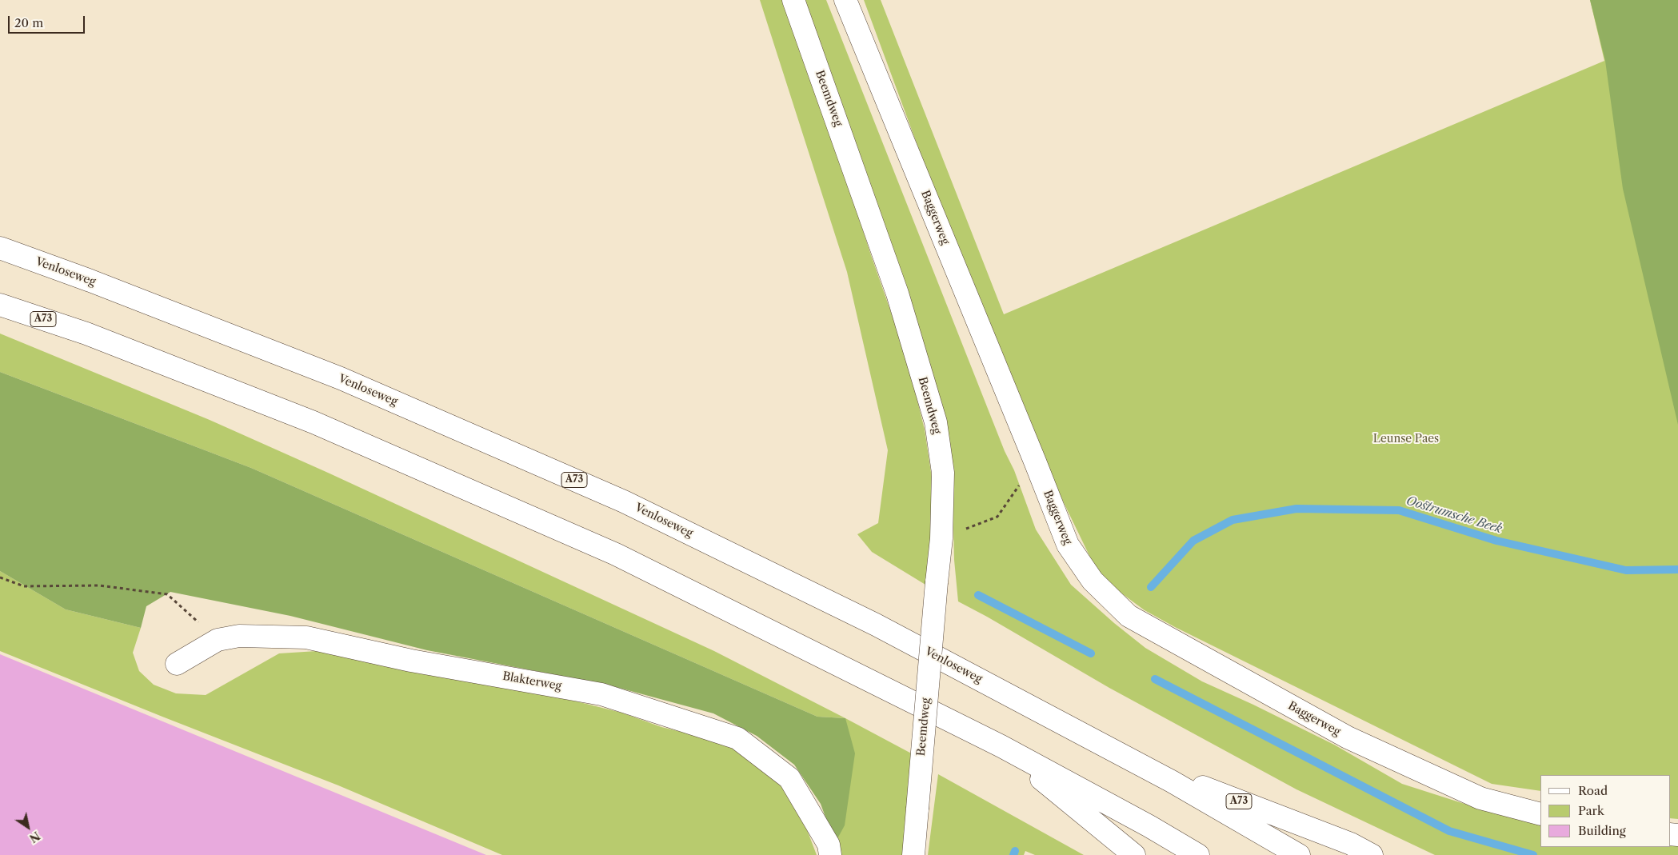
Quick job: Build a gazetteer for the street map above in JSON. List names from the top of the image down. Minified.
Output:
{"streets":{"main road":["Beemdweg","Baggerweg","Venloseweg","A73","Blakterweg"]},"crossings":[["Venloseweg","A73"]],"water":["Oostrumsche Beek"],"parks":["Leunse Paes"],"legend":["Road","Park","Building"],"scale_bar":"20 m","north":"bottom right"}
